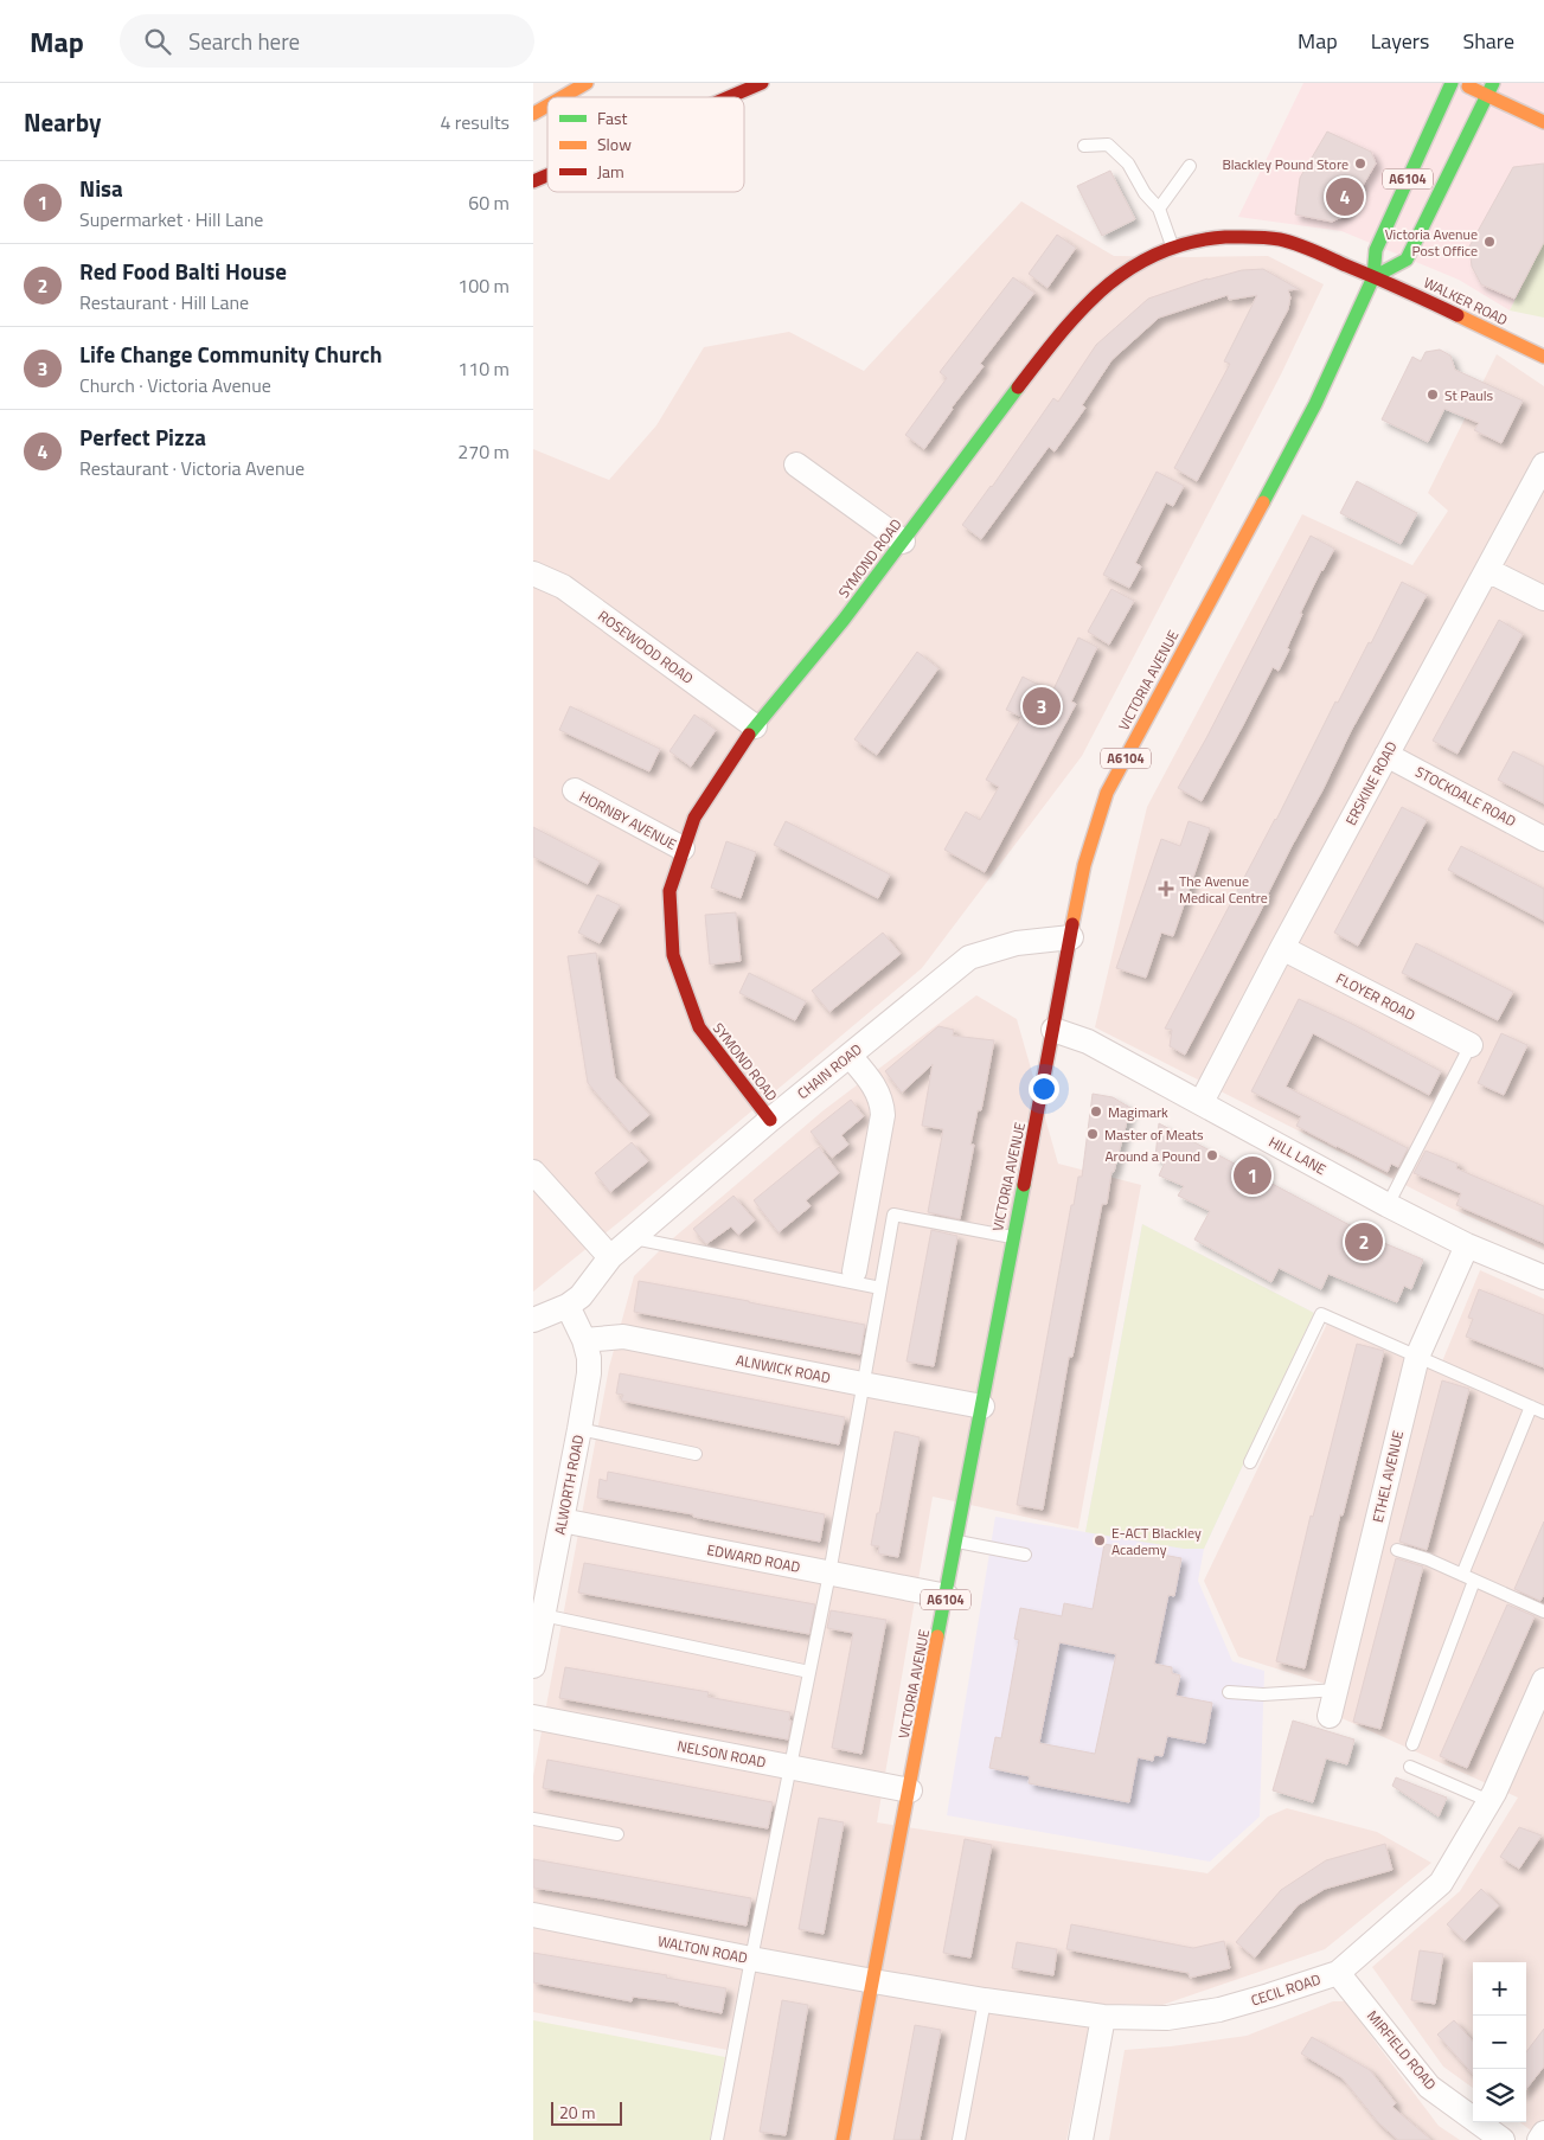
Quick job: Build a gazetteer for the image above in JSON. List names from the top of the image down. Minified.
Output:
{"streets":{"main road":["A6104","WALKER ROAD","SYMOND ROAD","VICTORIA AVENUE"],"street":["ROSEWOOD ROAD","ERSKINE ROAD","STOCKDALE ROAD","HORNBY AVENUE","FLOYER ROAD","CHAIN ROAD","HILL LANE","ALNWICK ROAD","ETHEL AVENUE","ALWORTH ROAD","EDWARD ROAD","NELSON ROAD","WALTON ROAD","CECIL ROAD","MIRFIELD ROAD"]},"crossings":[["A6104","WALKER ROAD"],["A6104","SYMOND ROAD"],["A6104","VICTORIA AVENUE"],["WALKER ROAD","SYMOND ROAD"],["WALKER ROAD","VICTORIA AVENUE"],["SYMOND ROAD","ROSEWOOD ROAD"],["SYMOND ROAD","VICTORIA AVENUE"],["SYMOND ROAD","HORNBY AVENUE"],["SYMOND ROAD","CHAIN ROAD"],["VICTORIA AVENUE","CHAIN ROAD"],["VICTORIA AVENUE","HILL LANE"],["VICTORIA AVENUE","ALNWICK ROAD"],["VICTORIA AVENUE","EDWARD ROAD"],["VICTORIA AVENUE","NELSON ROAD"],["VICTORIA AVENUE","WALTON ROAD"],["VICTORIA AVENUE","CECIL ROAD"],["ERSKINE ROAD","STOCKDALE ROAD"],["ERSKINE ROAD","FLOYER ROAD"],["ERSKINE ROAD","HILL LANE"],["CHAIN ROAD","ALWORTH ROAD"],["HILL LANE","ETHEL AVENUE"],["ALNWICK ROAD","ALWORTH ROAD"],["ALWORTH ROAD","EDWARD ROAD"],["WALTON ROAD","CECIL ROAD"],["CECIL ROAD","MIRFIELD ROAD"]],"places":{"other":["Blackley Pound Store","Victoria Avenue Post Office","St Pauls","Magimark","Master of Meats","Around a Pound","E-ACT Blackley Academy"],"health":["The Avenue Medical Centre"]},"legend":["Fast","Slow","Jam"],"scale_bar":"20 m","page":{"header":"Map","search":"Search here","nav":["Map","Layers","Share"],"heading":["Nearby","4 results"],"list":[{"mark":"1","name":"Nisa","note":"Supermarket · Hill Lane","value":"60 m"},{"mark":"2","name":"Red Food Balti House","note":"Restaurant · Hill Lane","value":"100 m"},{"mark":"3","name":"Life Change Community Church","note":"Church · Victoria Avenue","value":"110 m"},{"mark":"4","name":"Perfect Pizza","note":"Restaurant · Victoria Avenue","value":"270 m"}],"pins":["4","3","1","2"],"map_buttons":["+","−"],"scale":"20 m"}}
